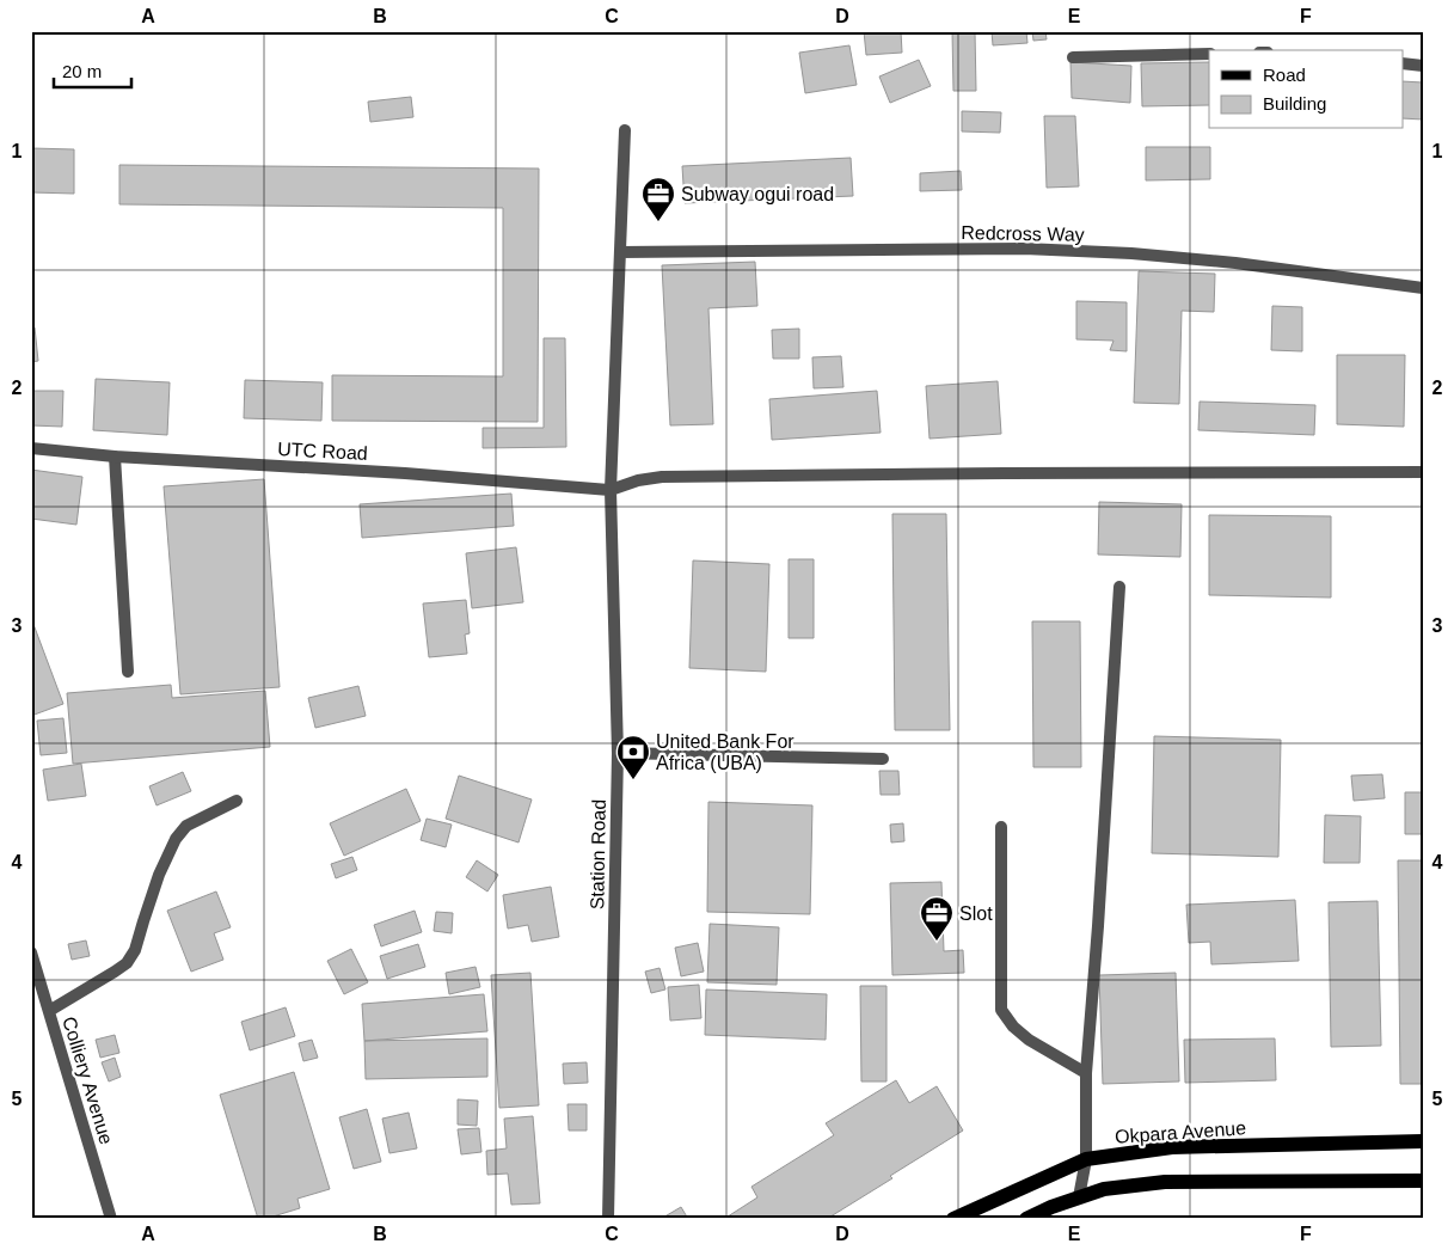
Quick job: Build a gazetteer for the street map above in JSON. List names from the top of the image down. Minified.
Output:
{"streets":{"main road":["Okpara Avenue"],"street":["Redcross Way","UTC Road","Station Road","Colliery Avenue"]},"crossings":[["Redcross Way","Station Road"],["UTC Road","Station Road"]],"places":{"office":["Subway ogui road","Slot"],"bank":["United Bank For Africa (UBA)"]},"legend":["Road","Building"],"scale_bar":"20 m","grid":{"columns":["A","B","C","D","E","F"],"rows":["1","2","3","4","5"]}}
